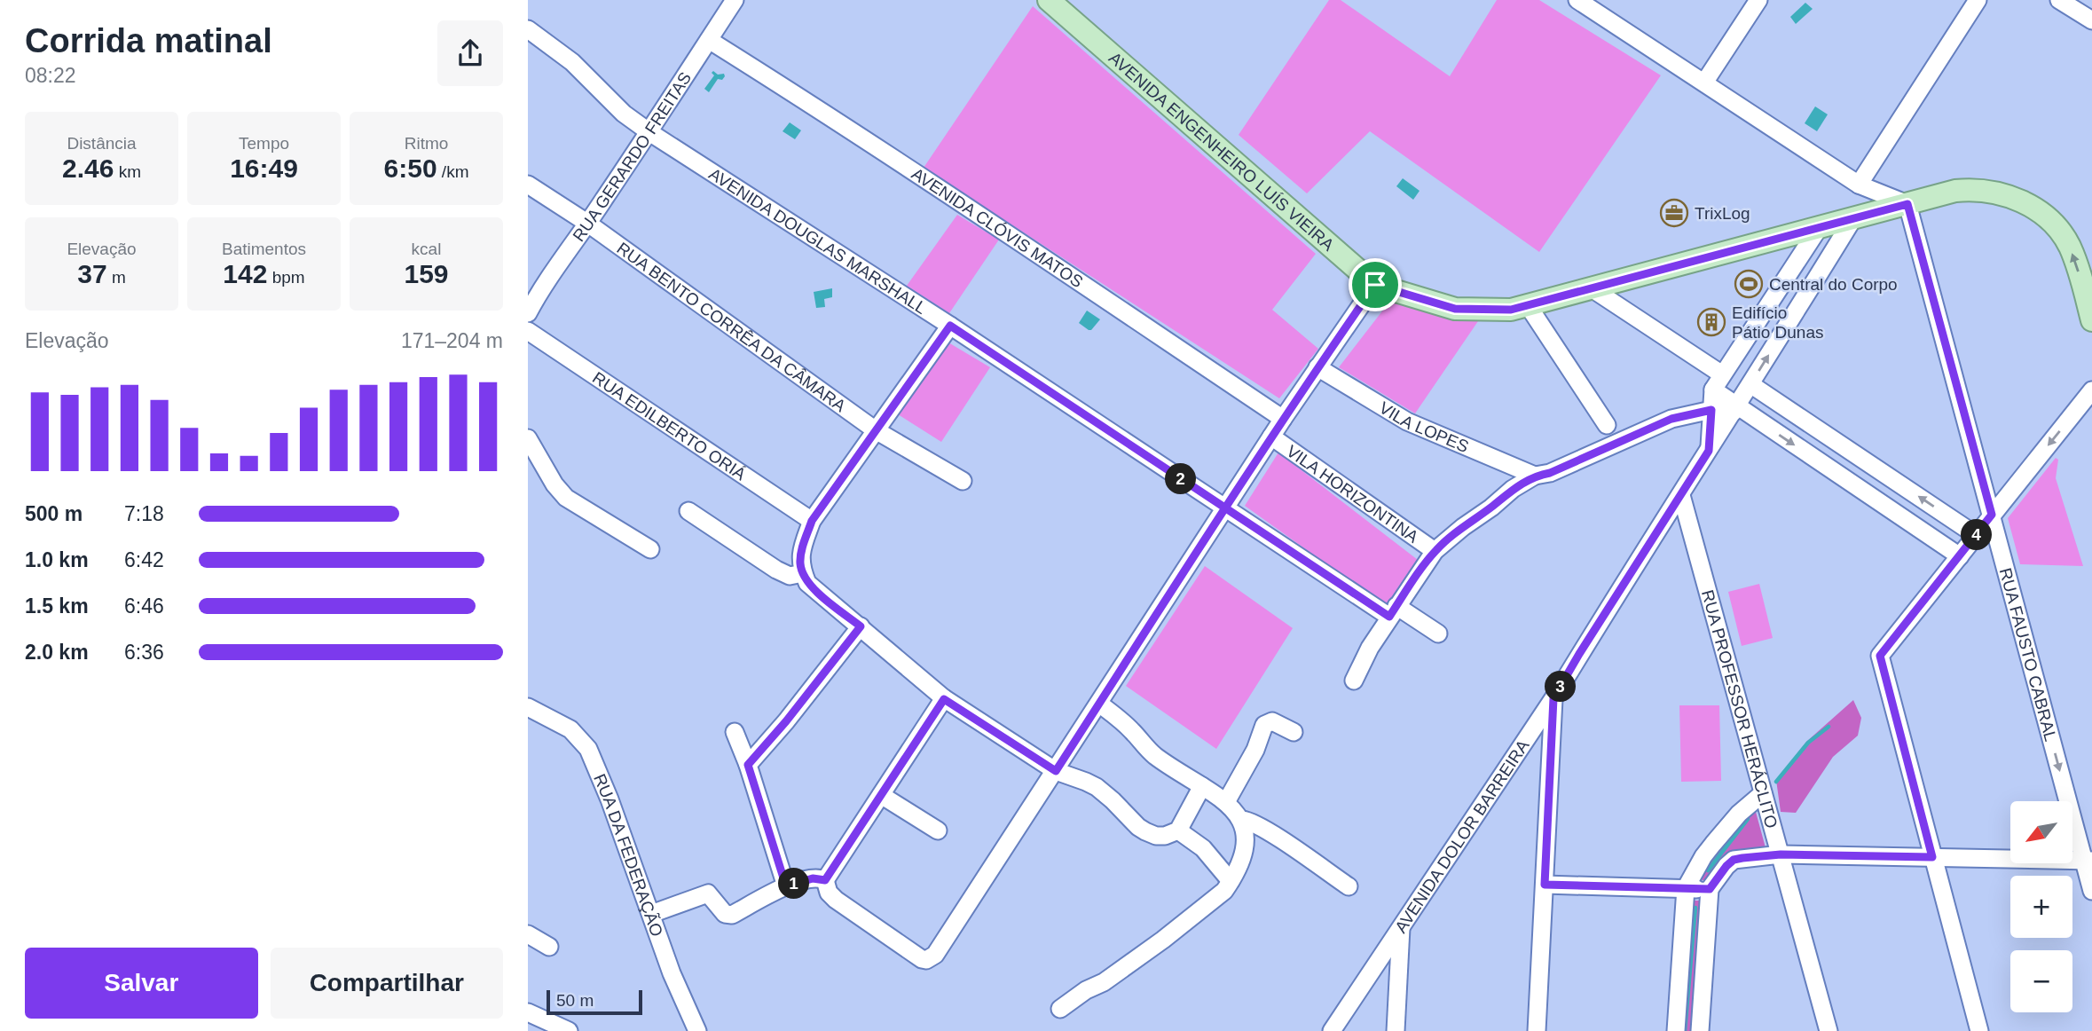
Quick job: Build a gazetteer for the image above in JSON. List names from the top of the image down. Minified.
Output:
{"streets":{"main road":["AVENIDA ENGENHEIRO LUÍS VIEIRA"],"street":["RUA GERARDO FREITAS","AVENIDA CLÓVIS MATOS","AVENIDA DOUGLAS MARSHALL","RUA BENTO CORRÊA DA CÂMARA","RUA EDILBERTO ORIÁ","VILA LOPES","VILA HORIZONTINA","RUA FAUSTO CABRAL","RUA PROFESSOR HERÁCLITO","AVENIDA DOLOR BARREIRA","RUA DA FEDERAÇÃO"]},"crossings":[["AVENIDA ENGENHEIRO LUÍS VIEIRA","RUA FAUSTO CABRAL"],["AVENIDA ENGENHEIRO LUÍS VIEIRA","AVENIDA DOLOR BARREIRA"],["RUA GERARDO FREITAS","AVENIDA CLÓVIS MATOS"],["RUA GERARDO FREITAS","AVENIDA DOUGLAS MARSHALL"],["RUA GERARDO FREITAS","RUA BENTO CORRÊA DA CÂMARA"],["RUA PROFESSOR HERÁCLITO","AVENIDA DOLOR BARREIRA"]],"one_way":["RUA FAUSTO CABRAL"],"places":{"office":["TrixLog"],"sports":["Central do Corpo"],"building":["Edifício Pátio Dunas"]},"scale_bar":"50 m","north":"bottom left","page":{"heading":["Corrida matinal","08:22"],"stats":[["Distância","2.46 km"],["Tempo","16:49"],["Ritmo","6:50 /km"],["Elevação","37 m"],["Batimentos","142 bpm"],["kcal","159"]],"chart":["Elevação","171–204 m"],"pins":["2","4","3","1"],"list":[{"name":"500 m","note":"7:18"},{"name":"1.0 km","note":"6:42"},{"name":"1.5 km","note":"6:46"},{"name":"2.0 km","note":"6:36"}],"map_buttons":["+","−"],"buttons":["Salvar","Compartilhar"],"scale":"50 m"}}
